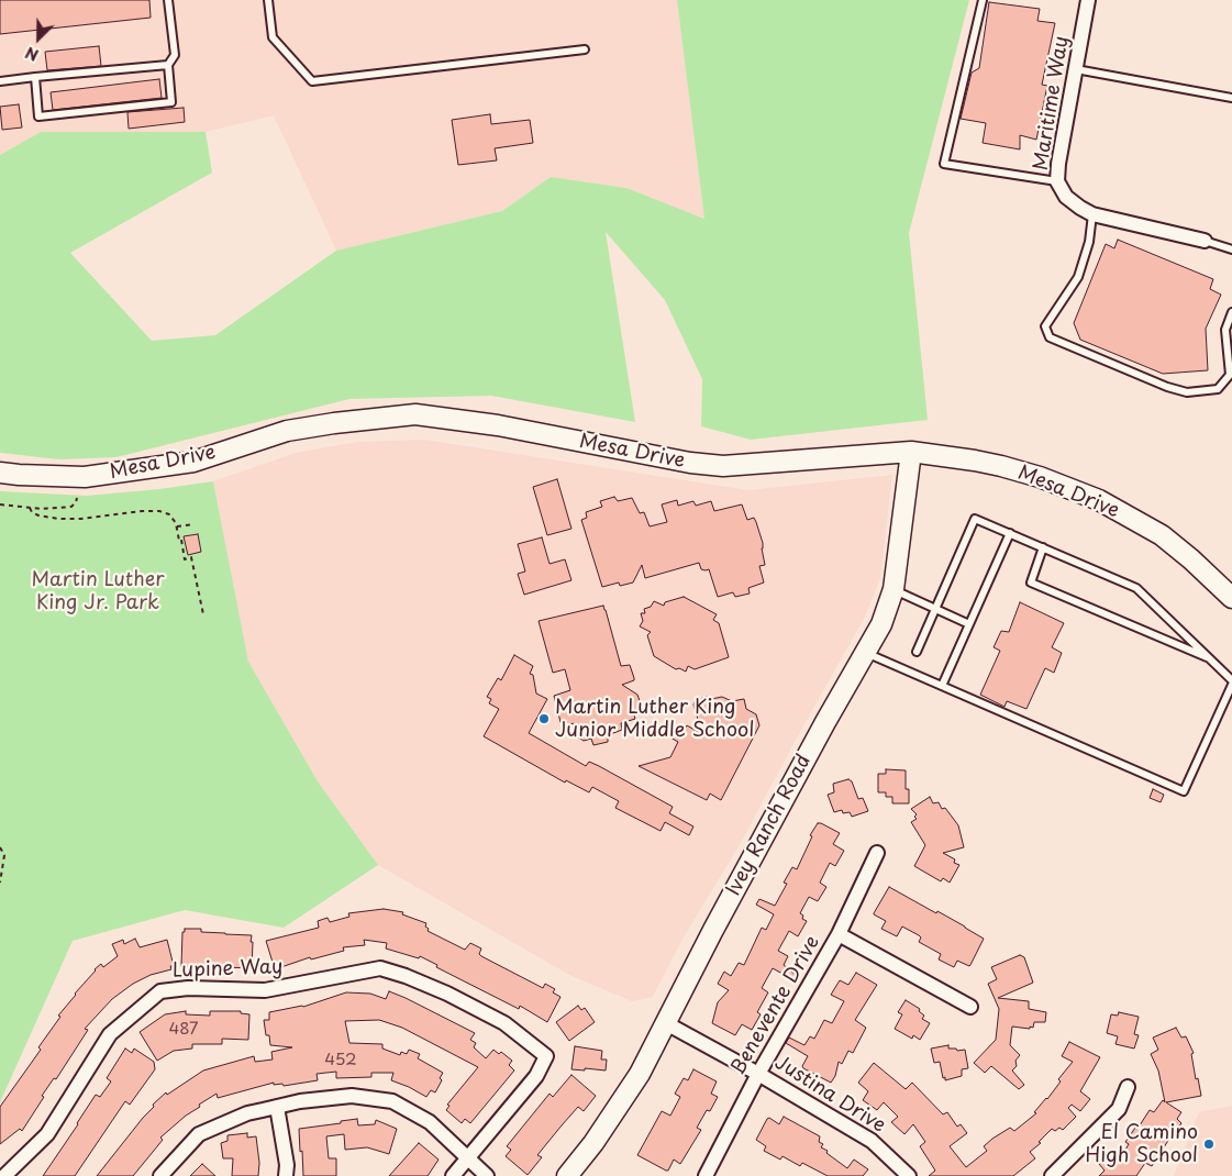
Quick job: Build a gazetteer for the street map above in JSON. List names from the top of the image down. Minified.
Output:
{"streets":{"main road":["Mesa Drive","Ivey Ranch Road"],"street":["Maritime Way","Lupine Way","Benevente Drive","Justina Drive"]},"crossings":[["Mesa Drive","Ivey Ranch Road"],["Ivey Ranch Road","Justina Drive"],["Benevente Drive","Justina Drive"]],"parks":["Martin Luther King Jr. Park"],"places":["Martin Luther King Junior Middle School","El Camino High School"],"house_numbers":["487","452"],"north":"bottom left"}
